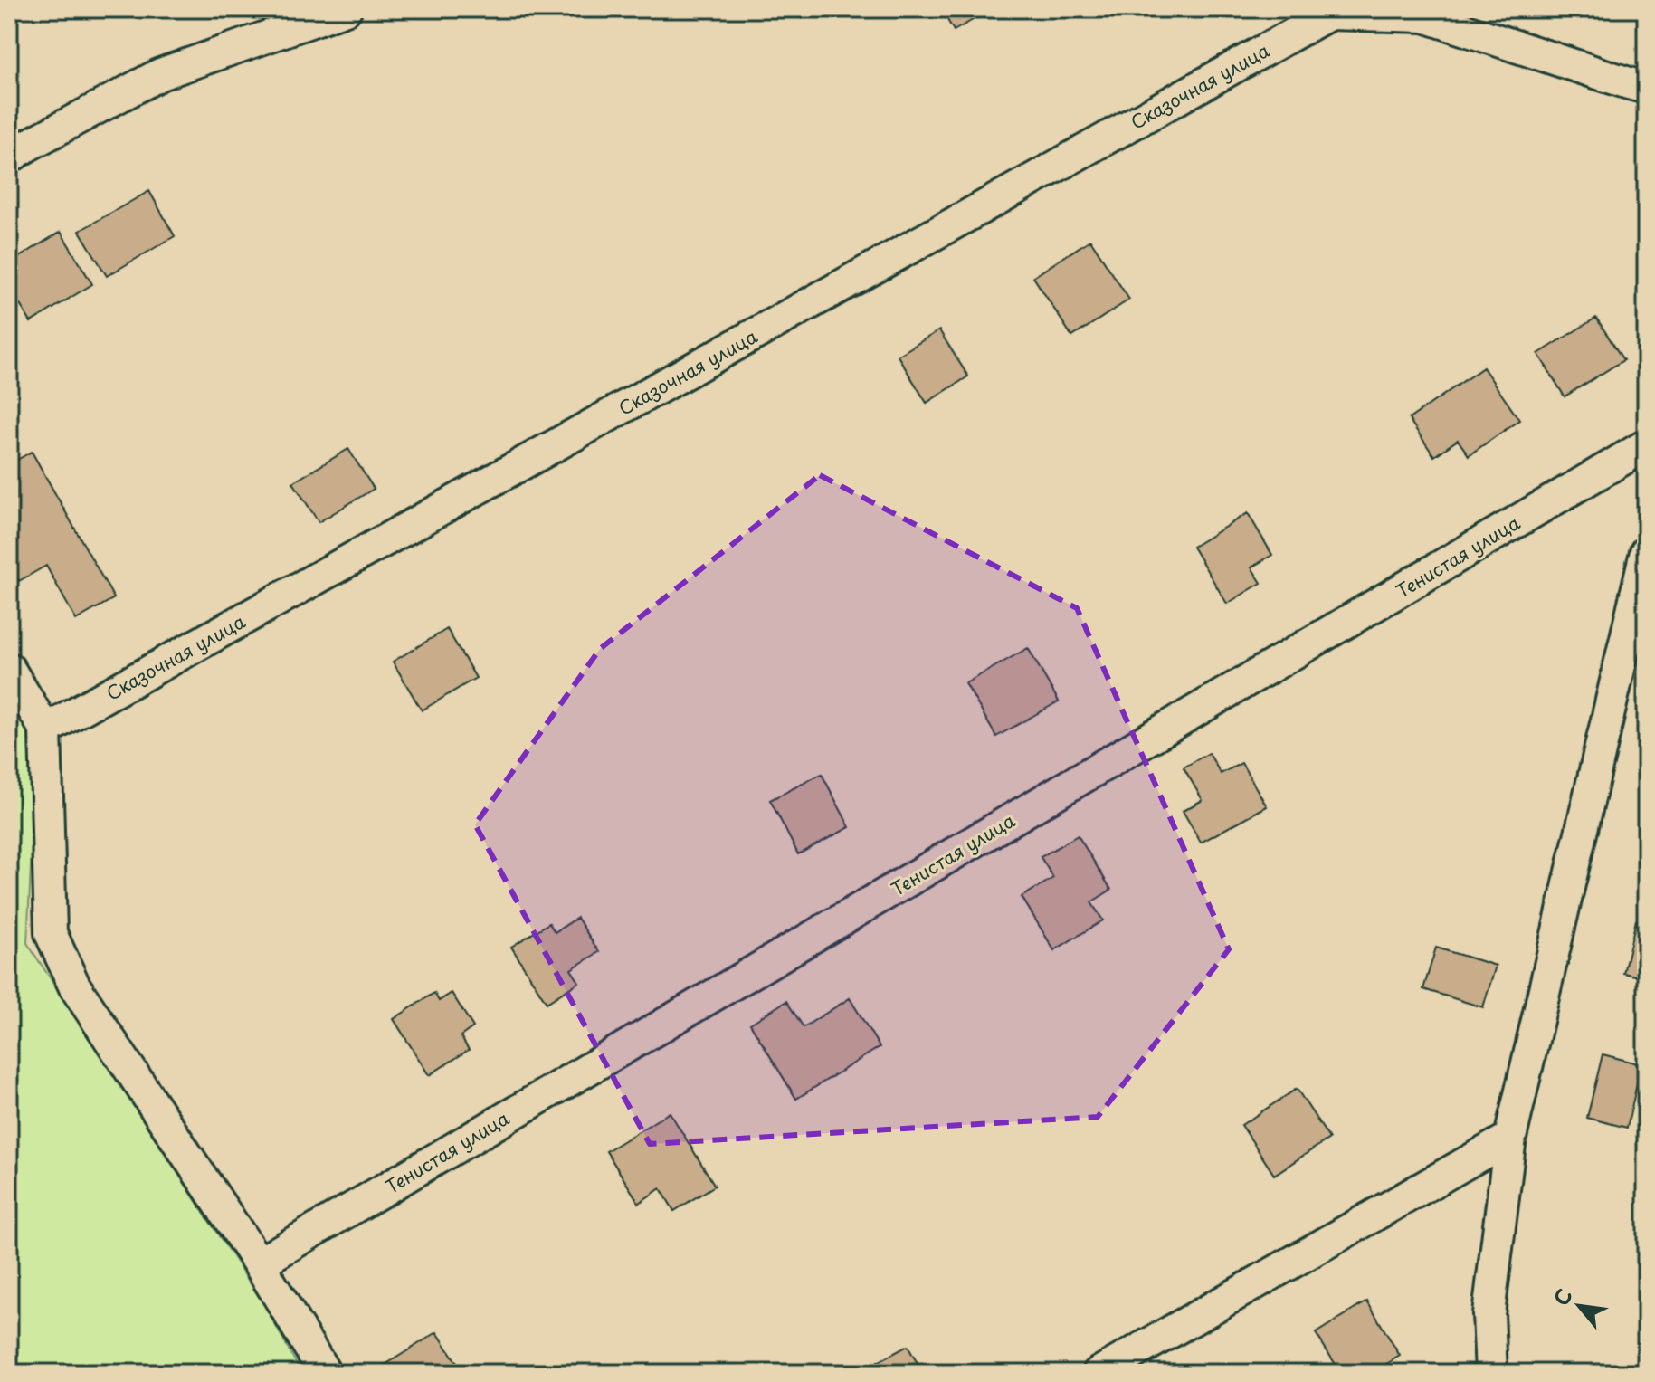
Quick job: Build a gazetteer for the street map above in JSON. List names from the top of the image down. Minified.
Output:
{"streets":{"street":["Сказочная улица","Тенистая улица"]},"north":"top left"}
